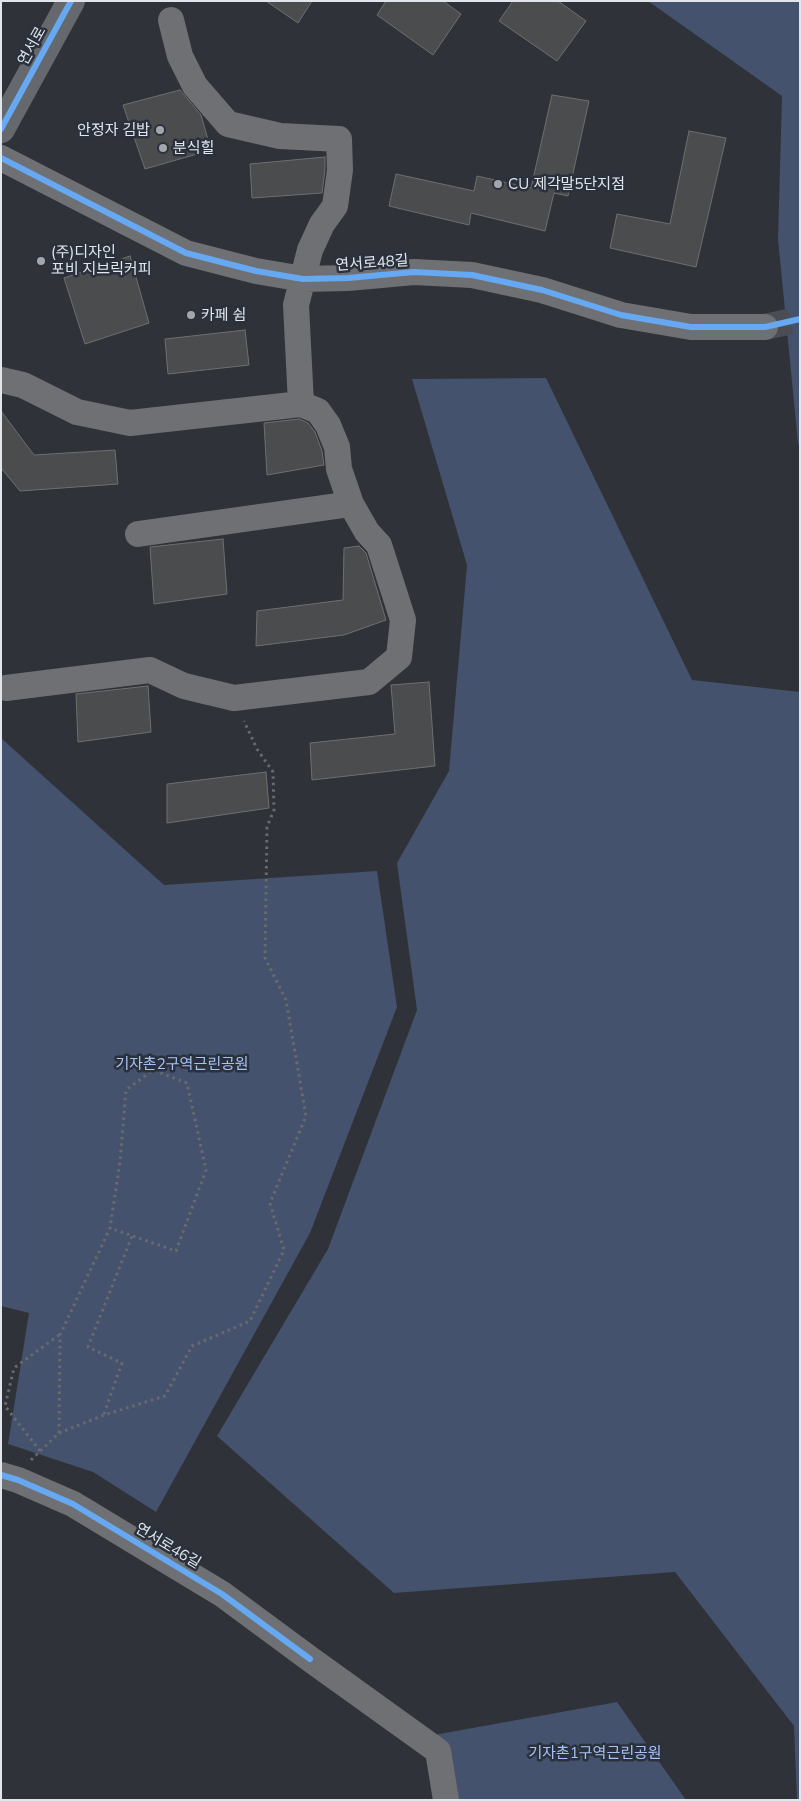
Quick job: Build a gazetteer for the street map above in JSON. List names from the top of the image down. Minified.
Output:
{"streets":{"main road":["연서로"],"street":["연서로48길","연서로46길"]},"parks":["기자촌2구역근린공원","기자촌1구역근린공원"],"places":["안정자 김밥","분식힐","CU 제각말5단지점","(주)디자인 포비 지브릭커피","카페 쉼"]}
